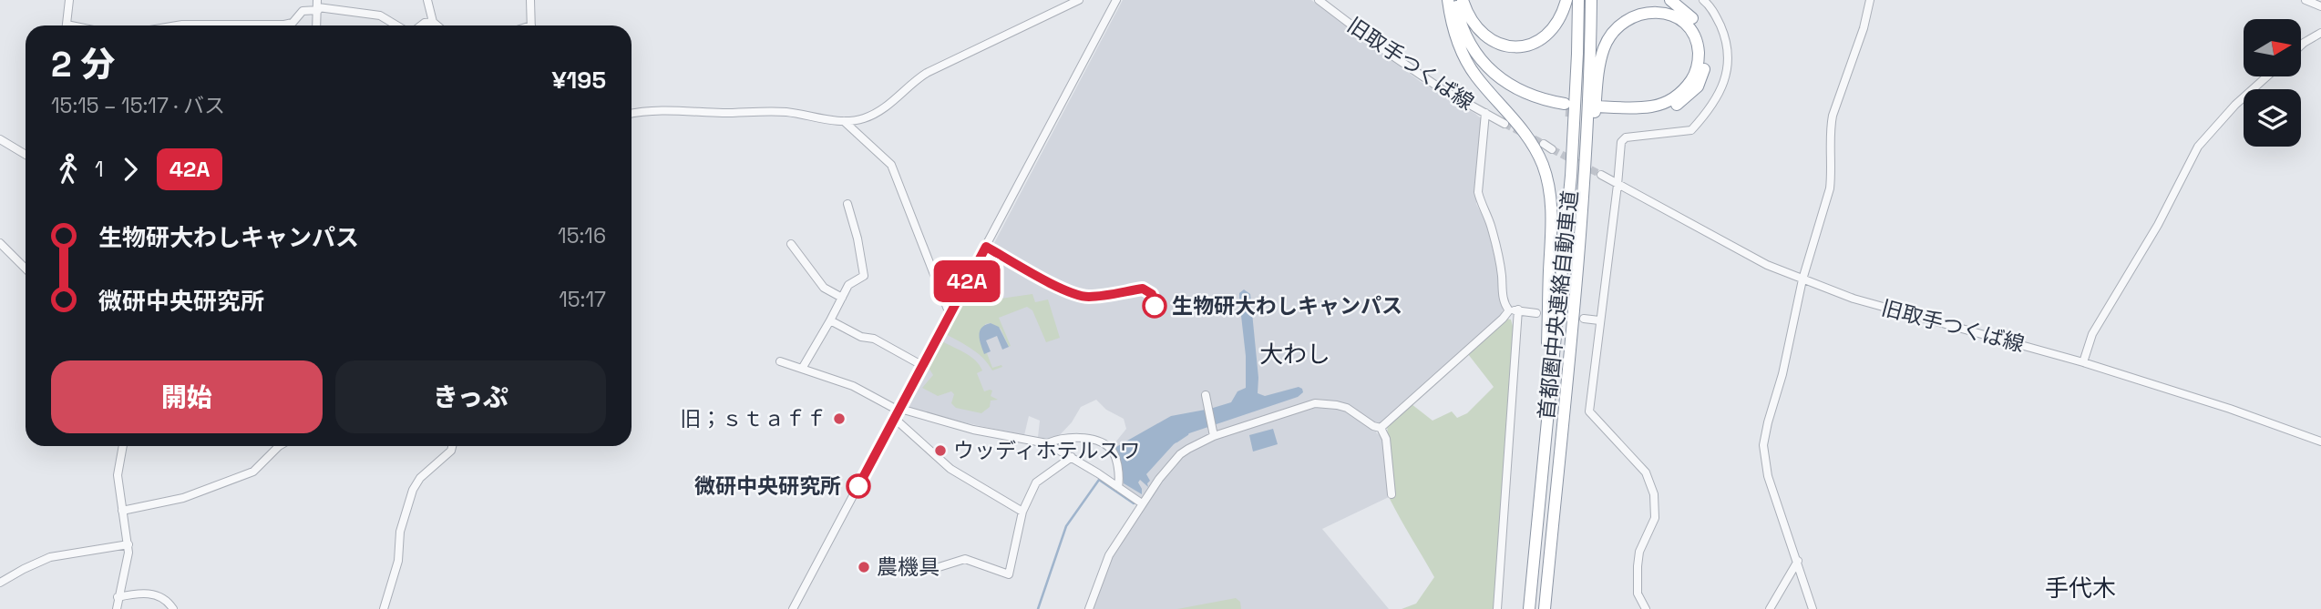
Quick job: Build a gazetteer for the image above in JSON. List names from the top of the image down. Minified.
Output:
{"streets":{"highway":["首都圏中央連絡自動車道"],"street":["旧取手つくば線"]},"districts":["大わし","手代木"],"places":["生物研大わしキャンパス","旧；ｓｔａｆｆ","ウッディホテルスワ","微研中央研究所","農機具"],"lines":["bus line 42A"],"north":"right","page":{"on_map":"42A","heading":["2 分","15:15 – 15:17 · バス","¥195"],"legs":["1","42A"],"list":[{"name":"生物研大わしキャンパス","value":"15:16"},{"name":"微研中央研究所","value":"15:17"}],"buttons":["開始","きっぷ"]}}
